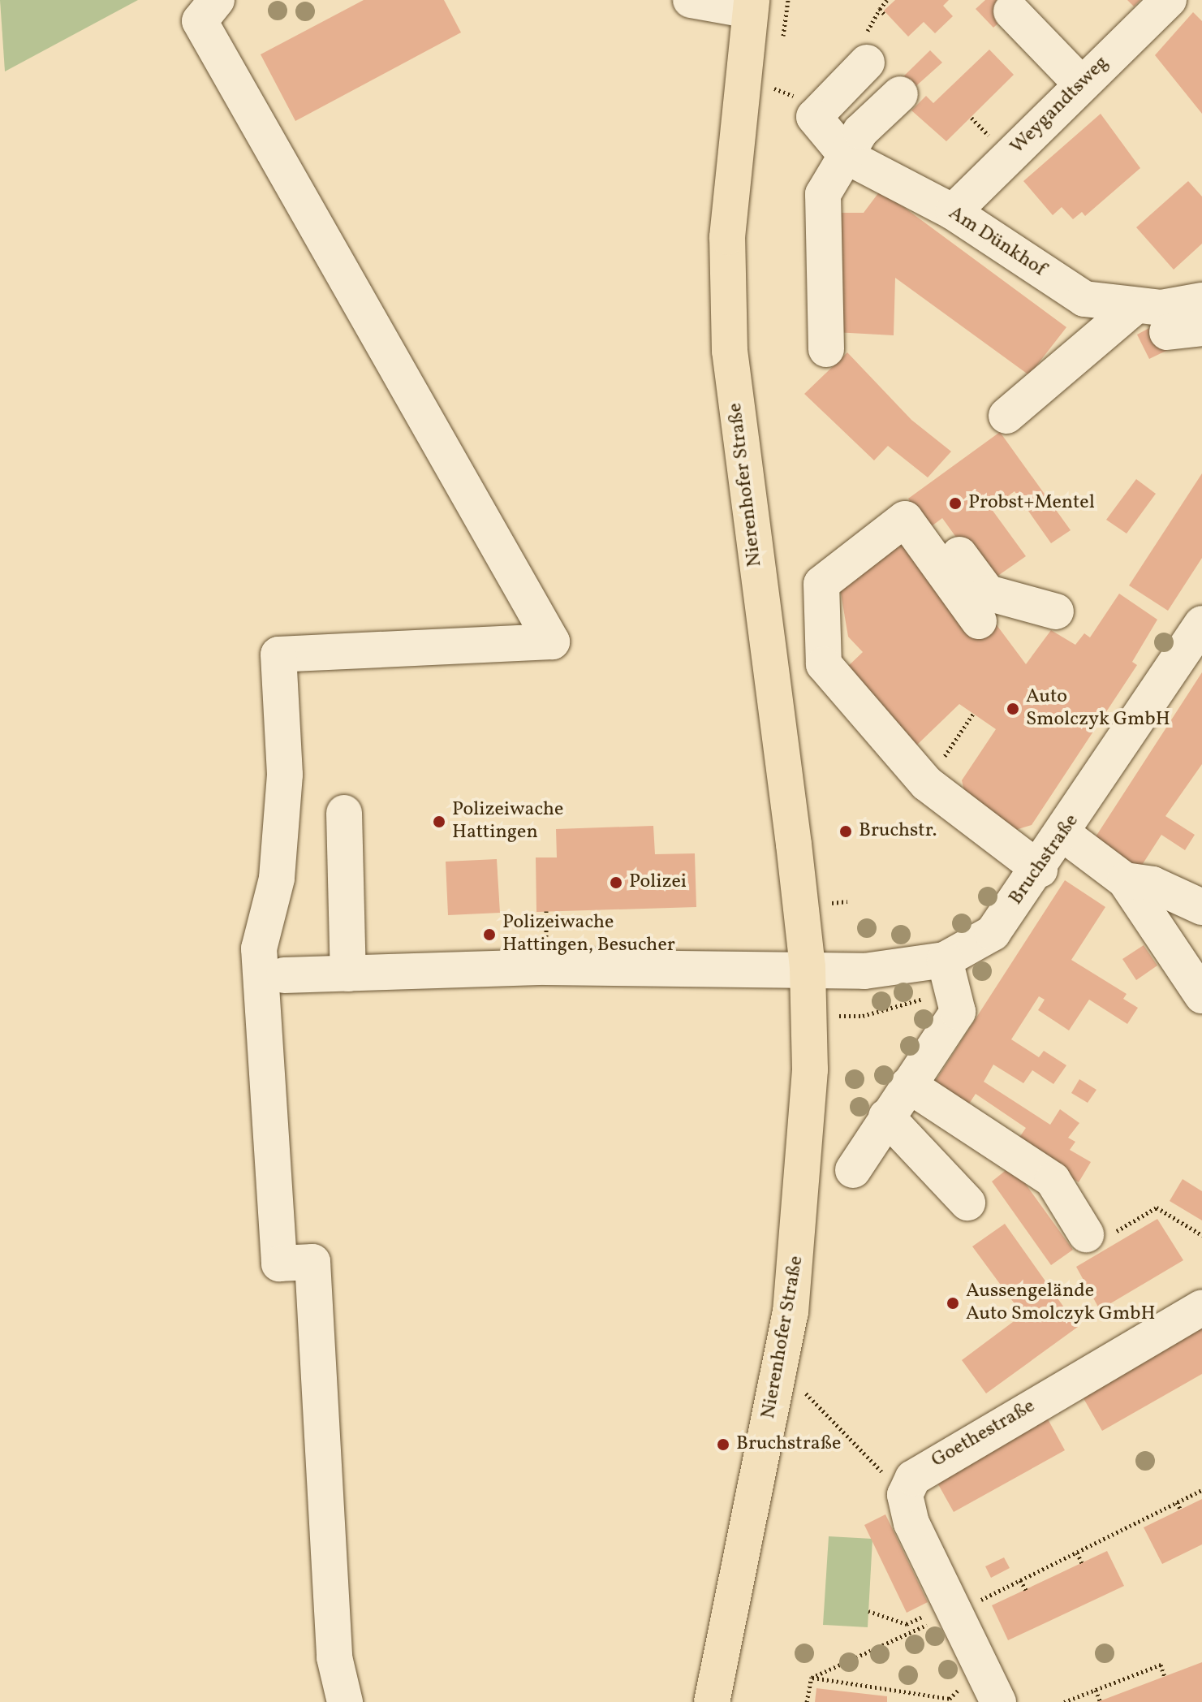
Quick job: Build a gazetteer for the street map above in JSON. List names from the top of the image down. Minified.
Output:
{"streets":{"main road":["Nierenhofer Straße"],"street":["Weygandtsweg","Am Dünkhof","Bruchstraße","Goethestraße"]},"crossings":[["Weygandtsweg","Am Dünkhof"],["Nierenhofer Straße","Bruchstraße"]],"places":["Probst+Mentel","Auto Smolczyk GmbH","Polizeiwache Hattingen","Bruchstr.","Polizei","Polizeiwache Hattingen, Besucher","Aussengelände Auto Smolczyk GmbH","Bruchstraße"]}
